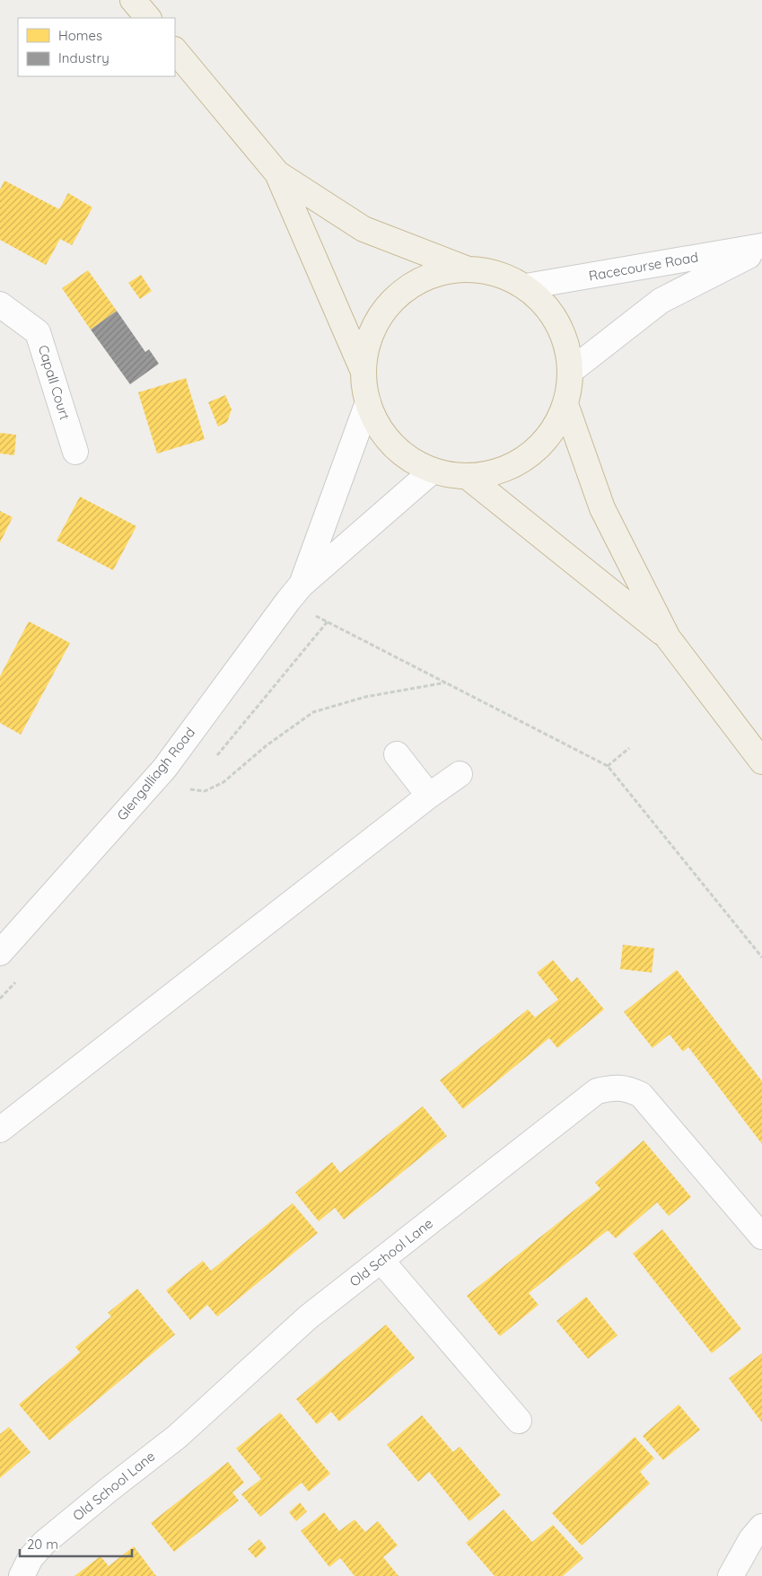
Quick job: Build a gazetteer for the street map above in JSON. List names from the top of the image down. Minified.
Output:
{"streets":{"street":["Racecourse Road","Capall Court","Glengalliagh Road","Old School Lane"]},"legend":["Homes","Industry"],"scale_bar":"20 m"}
